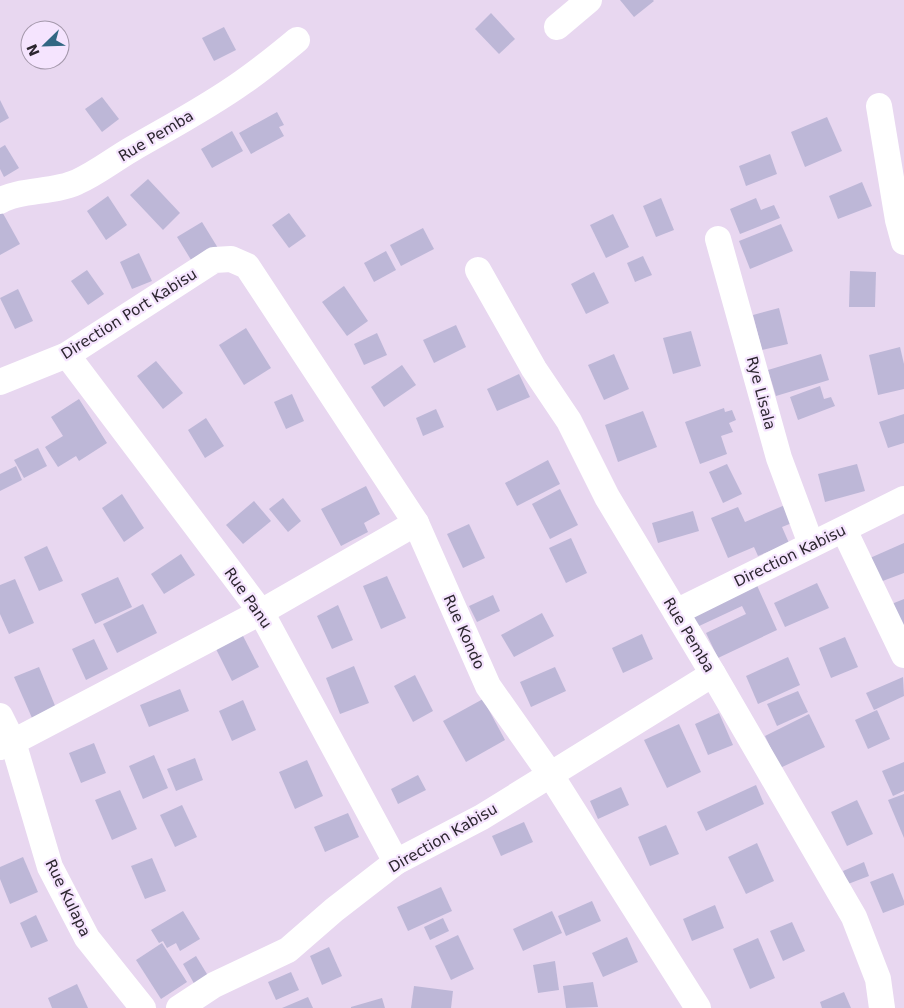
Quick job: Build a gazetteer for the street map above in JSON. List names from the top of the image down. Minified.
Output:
{"streets":{"street":["Rue Pemba","Direction Port Kabisu","Rye Lisala","Direction Kabisu","Rue Panu","Rue Kondo","Rue Kulapa"]},"crossings":[["Rue Pemba","Direction Kabisu"],["Direction Port Kabisu","Rue Panu"],["Direction Port Kabisu","Rue Kondo"],["Rye Lisala","Direction Kabisu"],["Direction Kabisu","Rue Panu"],["Direction Kabisu","Rue Kondo"]],"north":"bottom left"}
